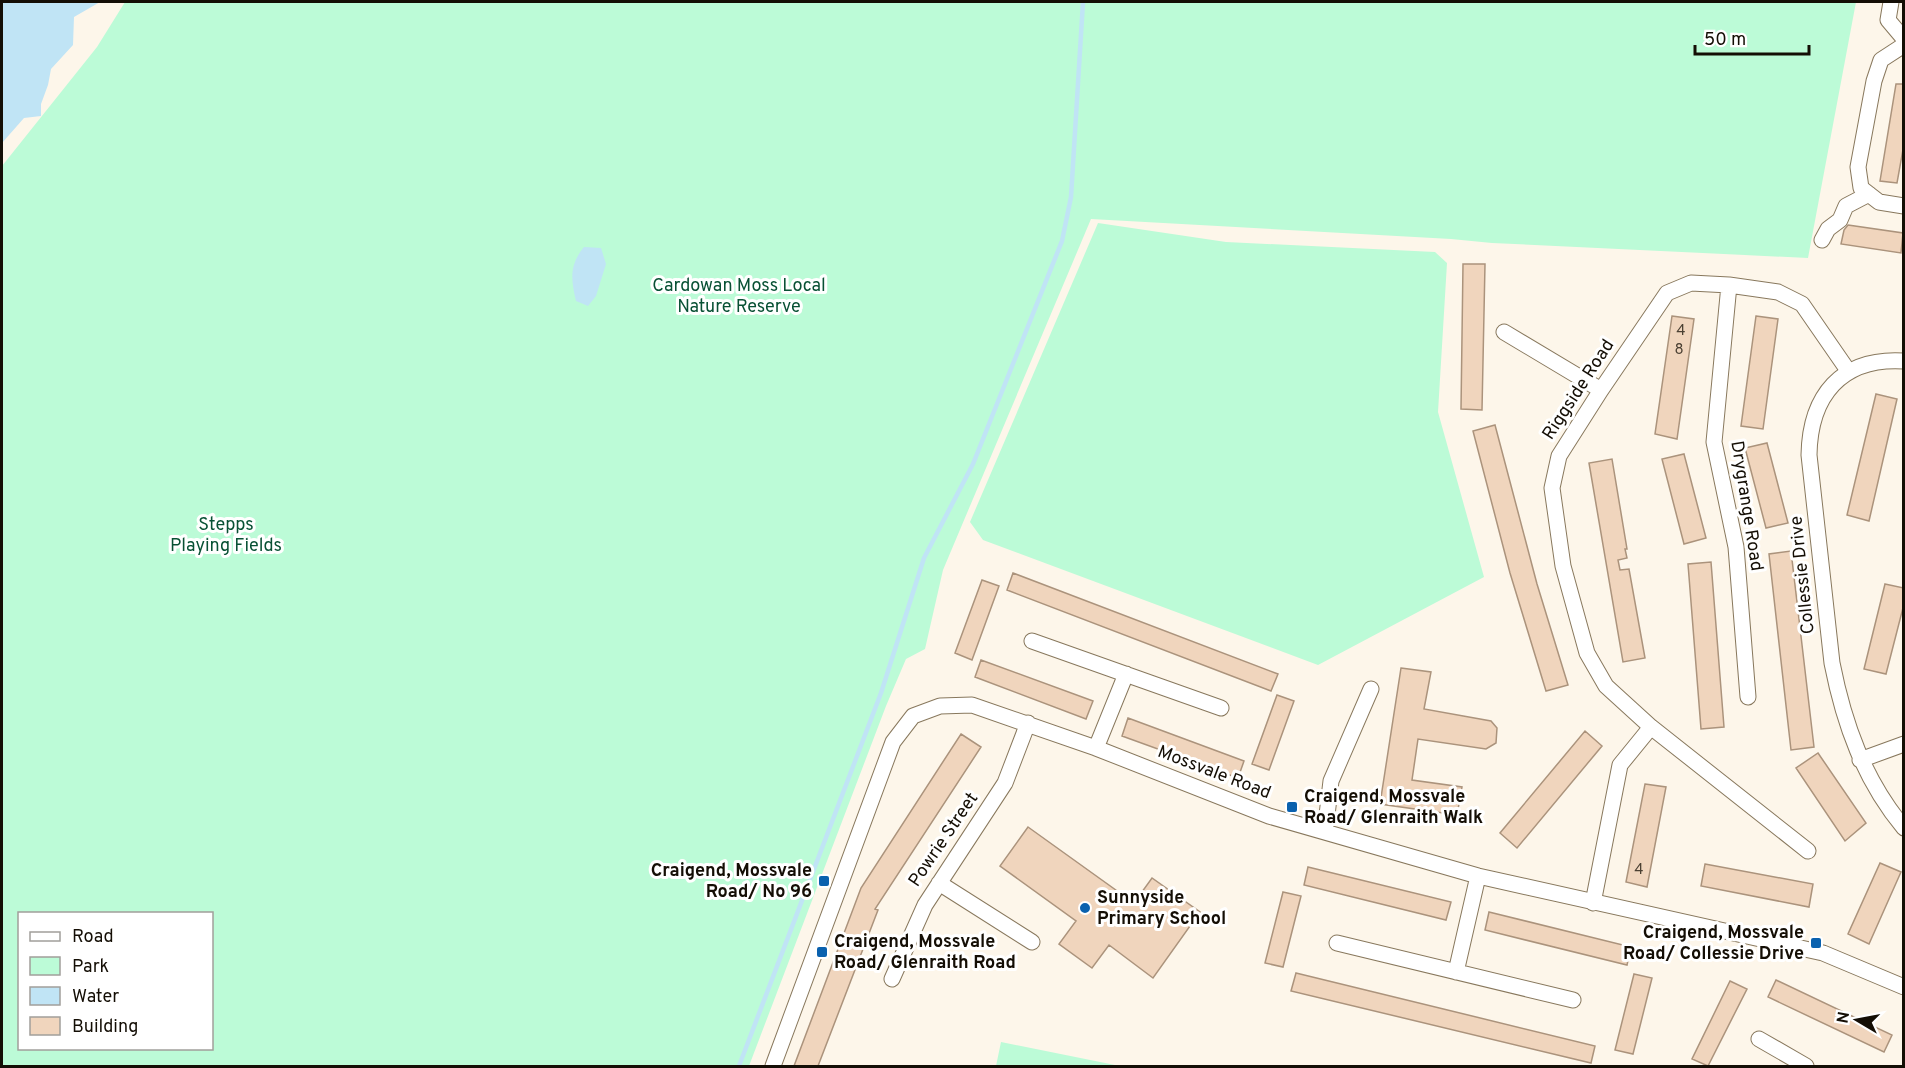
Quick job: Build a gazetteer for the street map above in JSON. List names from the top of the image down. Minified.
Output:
{"streets":{"street":["Riggside Road","Drygrange Road","Collessie Drive","Mossvale Road","Powrie Street"]},"crossings":[["Riggside Road","Drygrange Road"],["Riggside Road","Collessie Drive"],["Mossvale Road","Powrie Street"]],"parks":["Cardowan Moss Local Nature Reserve","Stepps Playing Fields"],"places":{"transit":["Craigend, Mossvale Road/ Glenraith Walk","Craigend, Mossvale Road/ No 96","Craigend, Mossvale Road/ Collessie Drive","Craigend, Mossvale Road/ Glenraith Road"],"other":["Sunnyside Primary School"]},"house_numbers":["4","8","4"],"legend":["Road","Park","Water","Building"],"scale_bar":"50 m","north":"left"}
